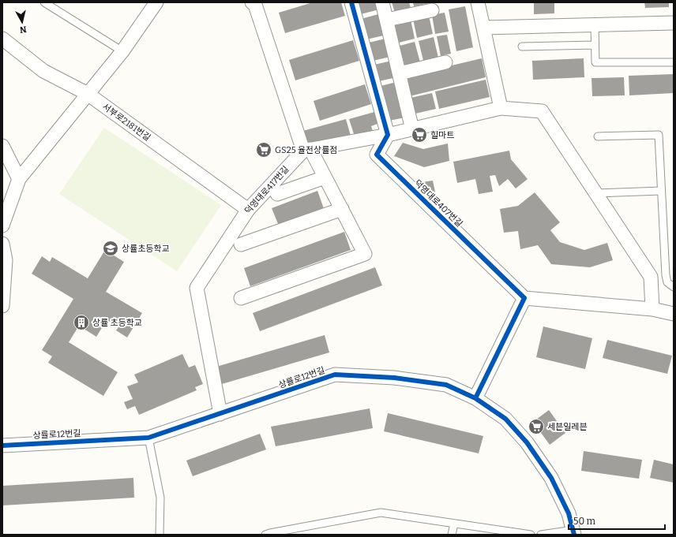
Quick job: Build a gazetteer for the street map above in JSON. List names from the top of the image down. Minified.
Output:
{"streets":{"street":["서부로2181번길","덕영대로417번길","덕영대로407번길","상률로12번길"]},"crossings":[["서부로2181번길","덕영대로417번길"],["덕영대로417번길","상률로12번길"]],"places":{"supermarket":["힐마트","GS25 율전상률점","세븐일레븐"],"school or university":["상률초등학교"],"building":["상률 초등학교"]},"scale_bar":"50 m","north":"bottom"}
